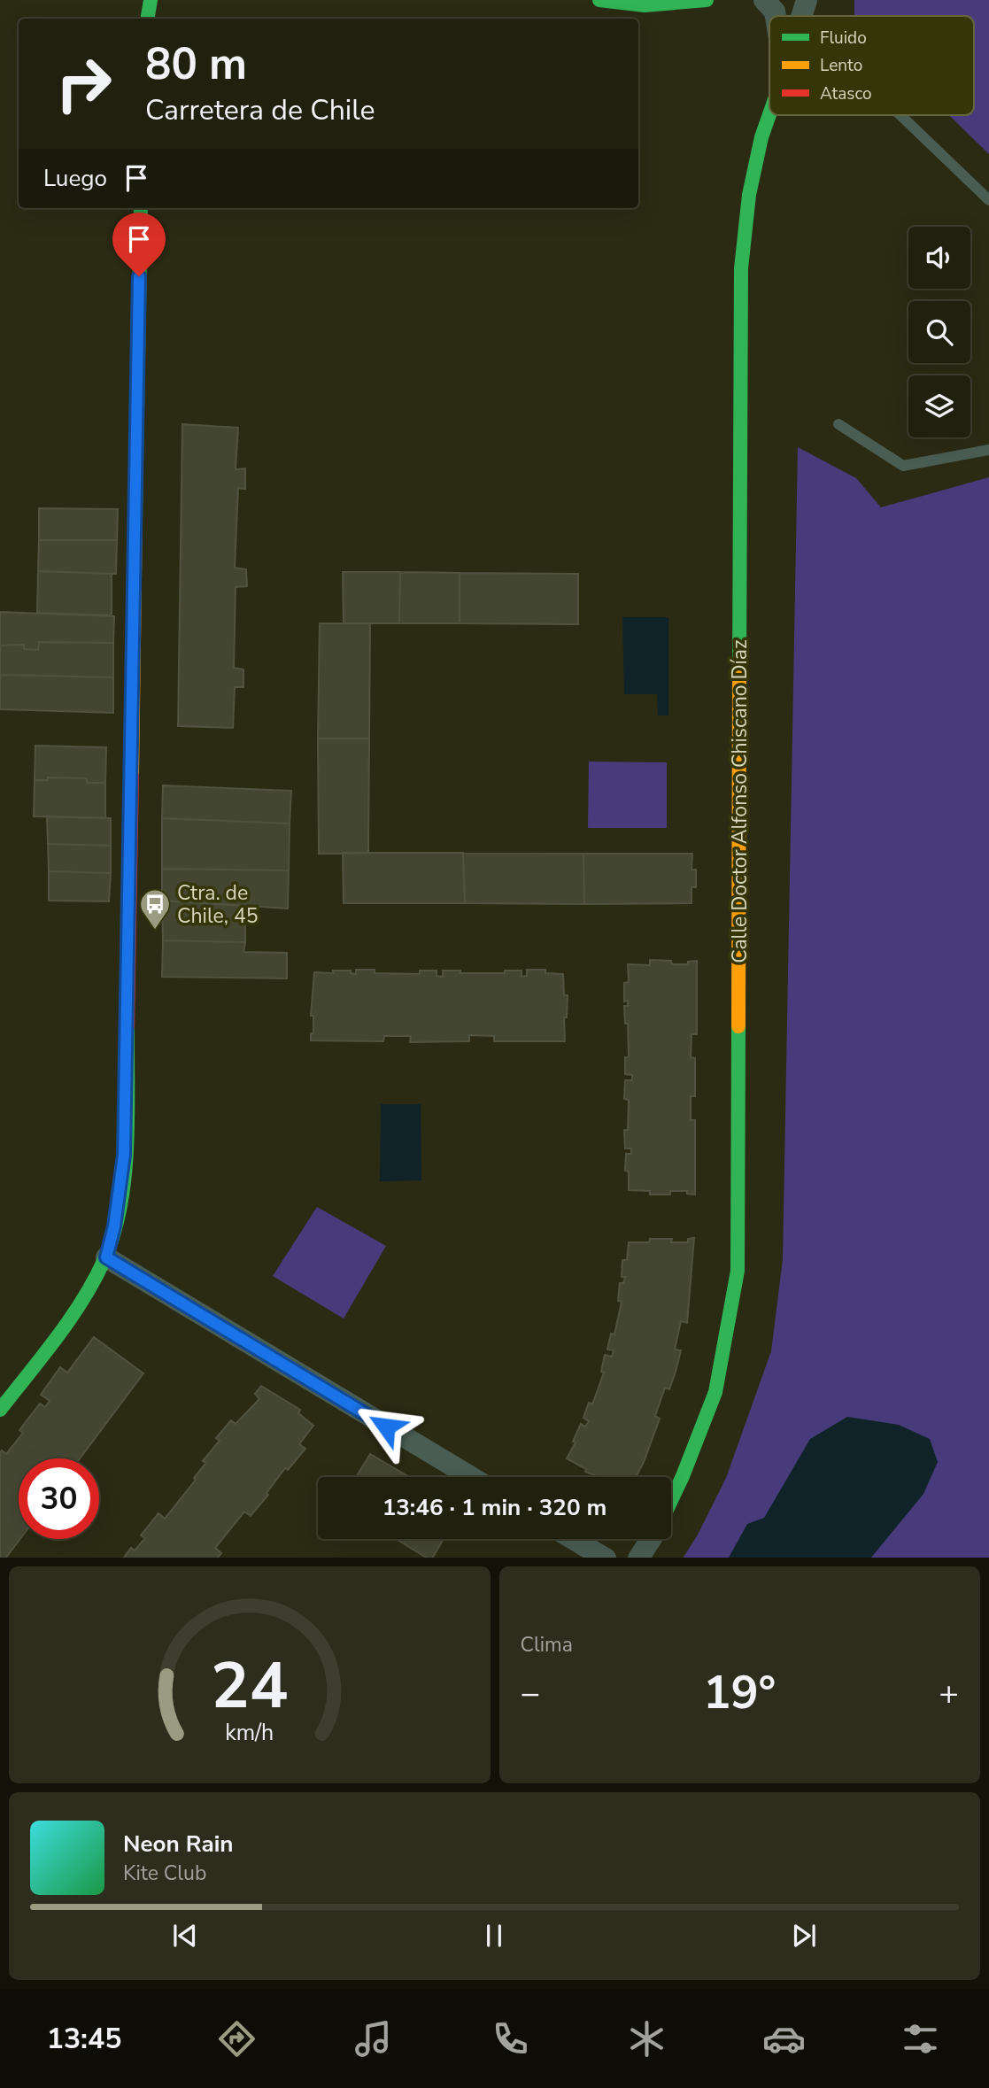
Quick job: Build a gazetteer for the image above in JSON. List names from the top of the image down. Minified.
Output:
{"streets":{"street":["Calle Doctor Alfonso Chiscano Díaz"]},"places":{"bus stop":["Ctra. de Chile, 45"]},"legend":["Fluido","Lento","Atasco"],"page":{"turn":["80 m","Carretera de Chile"],"then":"Luego","limit":"30","trip":"13:46 · 1 min · 320 m","tile":"Clima","heat":["−","19°","+"],"song":["Neon Rain","Kite Club"],"tabs":"13:45","gauge":["24","km/h"]}}
